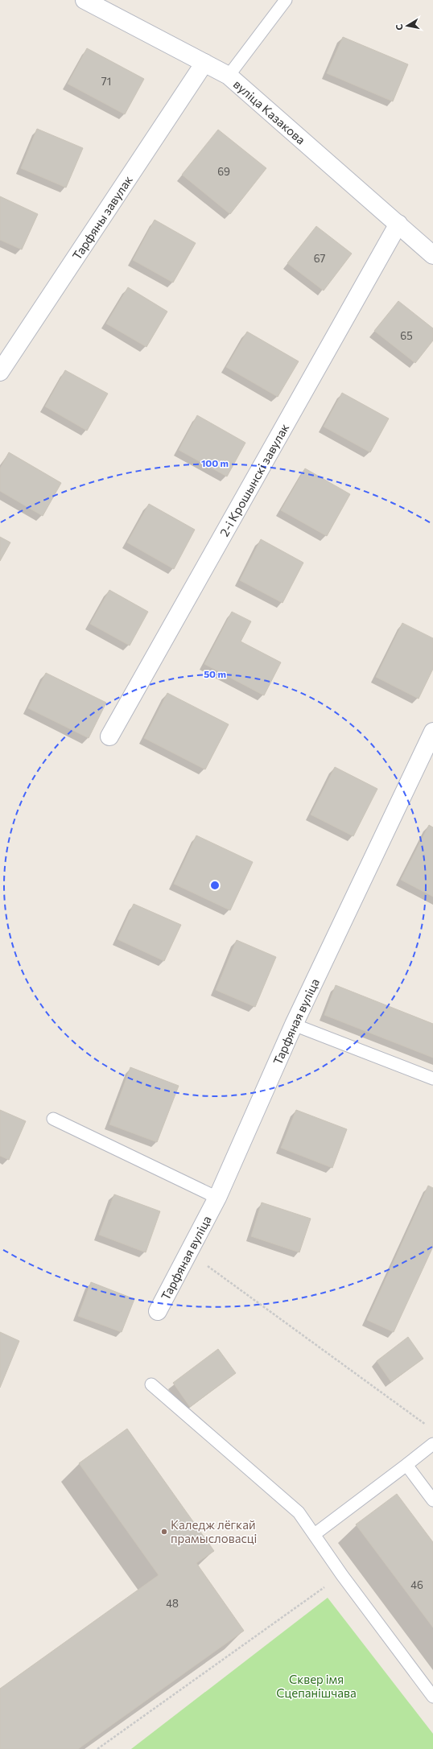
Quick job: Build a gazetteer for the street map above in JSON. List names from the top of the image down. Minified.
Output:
{"streets":{"street":["вуліца Казакова","Тарфяны завулак","2-і Крошынскі завулак","Тарфяная вуліца"]},"crossings":[["вуліца Казакова","Тарфяны завулак"],["вуліца Казакова","2-і Крошынскі завулак"]],"parks":["Сквер імя Сцепанішчава"],"places":["Каледж лёгкай прамысловасці"],"house_numbers":["71","69","67","65","46","48"],"north":"left","rings":["100 m","50 m"]}
